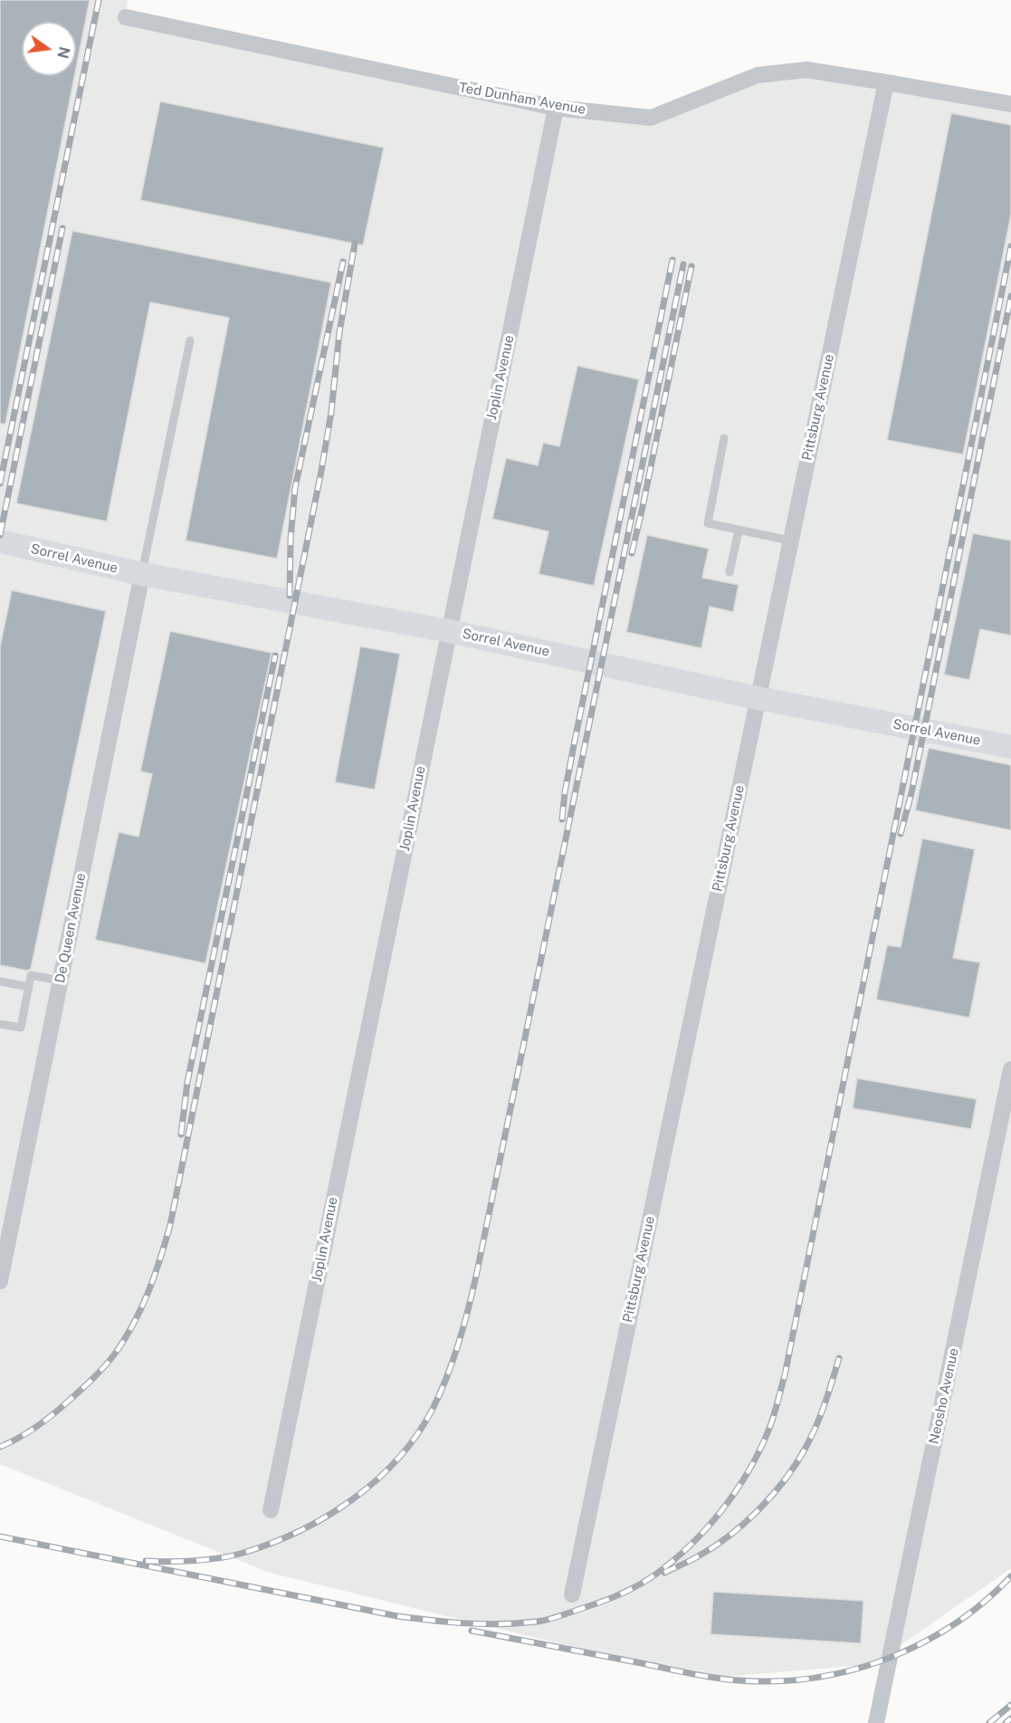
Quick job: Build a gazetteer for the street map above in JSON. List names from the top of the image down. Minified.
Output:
{"streets":{"street":["Ted Dunham Avenue","Joplin Avenue","Pittsburg Avenue","Sorrel Avenue","De Queen Avenue","Neosho Avenue"]},"crossings":[["Ted Dunham Avenue","Joplin Avenue"],["Ted Dunham Avenue","Pittsburg Avenue"],["Joplin Avenue","Sorrel Avenue"],["Pittsburg Avenue","Sorrel Avenue"],["Sorrel Avenue","De Queen Avenue"]],"north":"right"}
